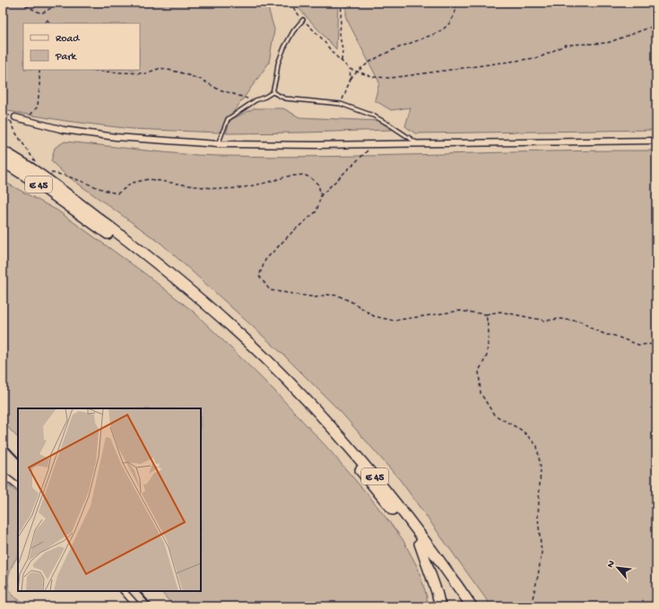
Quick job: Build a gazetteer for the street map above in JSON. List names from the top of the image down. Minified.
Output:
{"streets":{"highway":["E 45"]},"legend":["Road","Park"],"north":"top left"}
